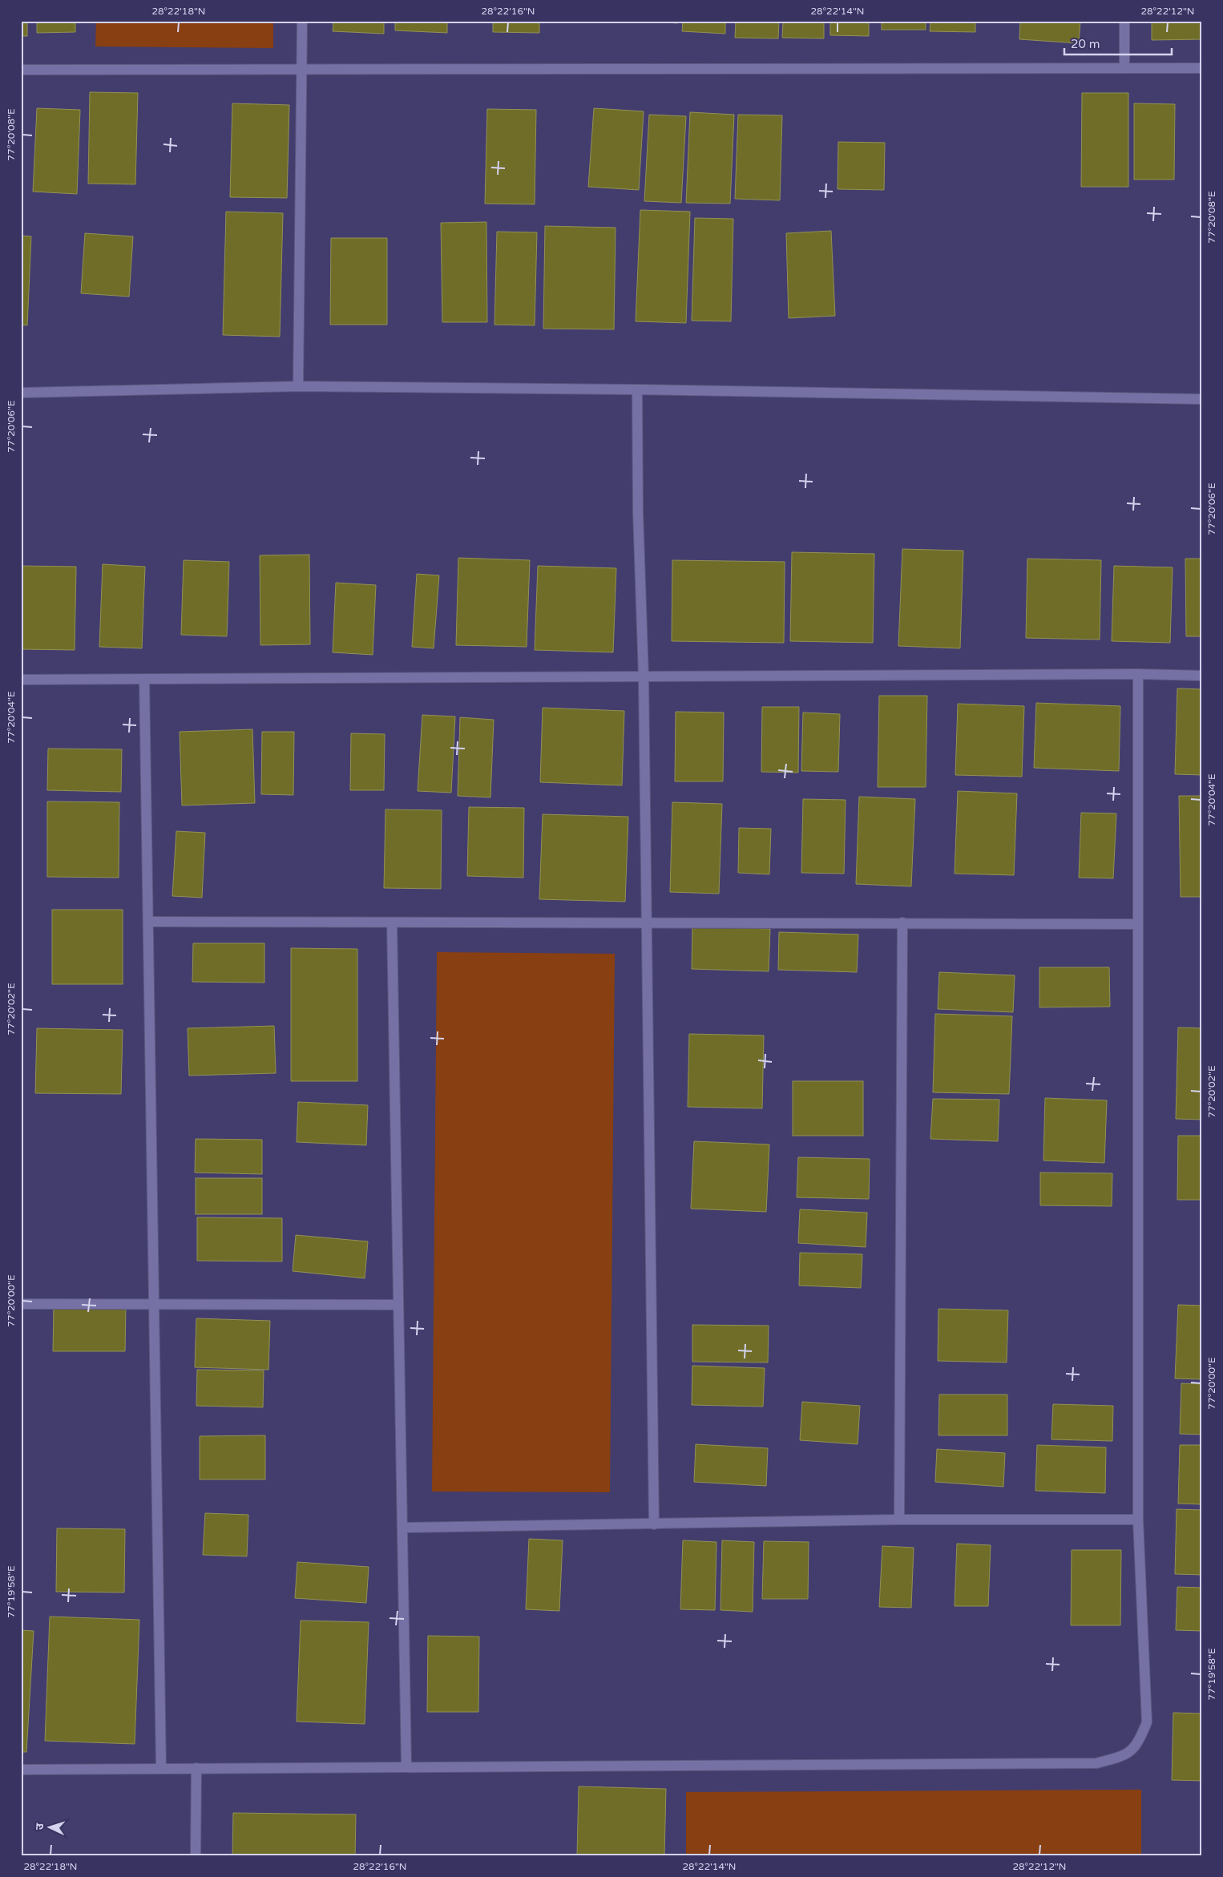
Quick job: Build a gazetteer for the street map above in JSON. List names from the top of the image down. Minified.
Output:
{"scale_bar":"20 m","north":"left","coordinates":["28°22'18\"N","28°22'16\"N","28°22'14\"N","28°22'12\"N","77°20'08\"E","77°20'06\"E","77°20'04\"E","77°20'02\"E","77°20'00\"E","77°19'58\"E"]}
